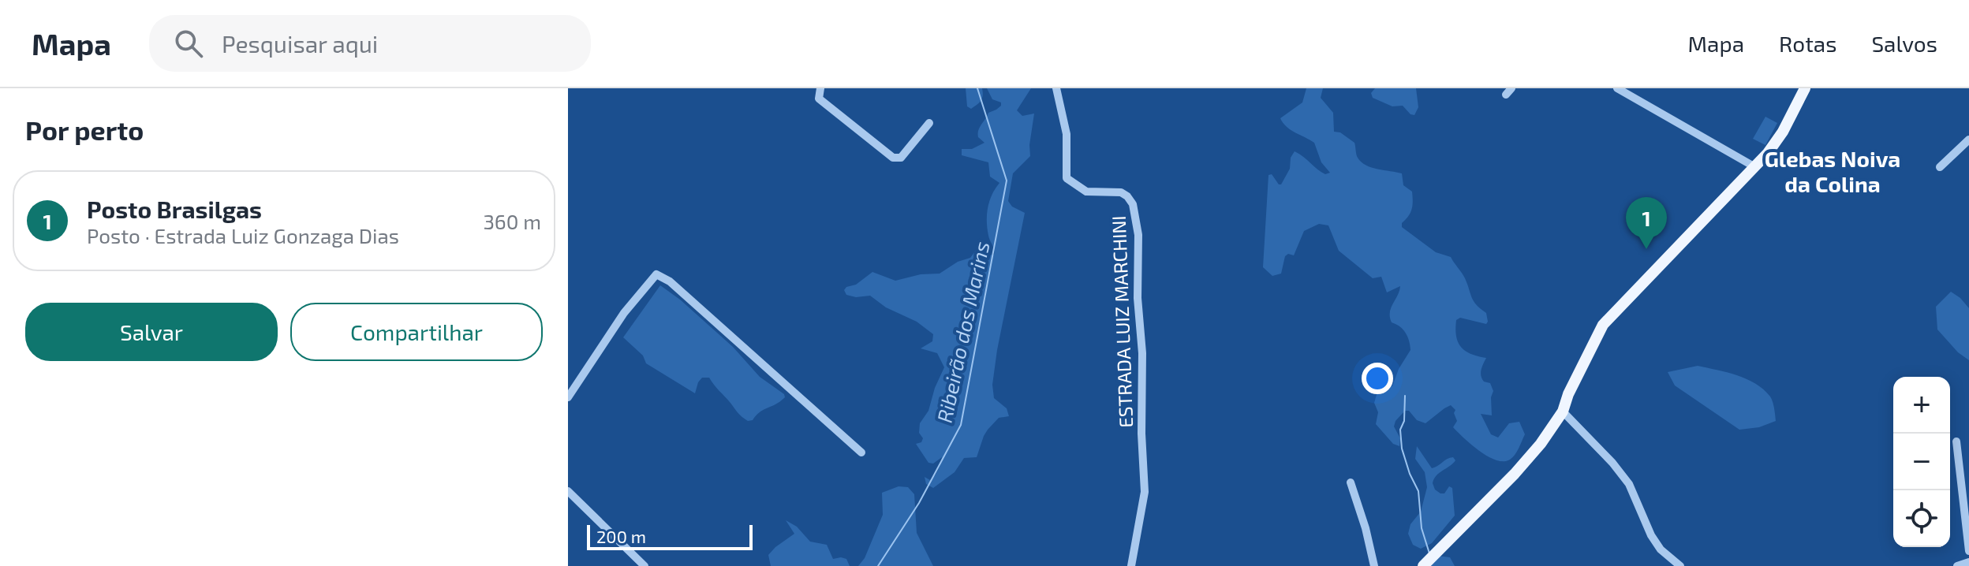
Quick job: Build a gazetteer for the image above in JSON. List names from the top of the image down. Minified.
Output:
{"streets":{"street":["ESTRADA LUIZ MARCHINI"]},"districts":["Glebas Noiva da Colina"],"water":["Ribeirão dos Marins"],"scale_bar":"200 m","page":{"header":"Mapa","search":"Pesquisar aqui","nav":["Mapa","Rotas","Salvos"],"heading":"Por perto","list":[{"mark":"1","name":"Posto Brasilgas","note":"Posto · Estrada Luiz Gonzaga Dias","value":"360 m"}],"pins":"1","buttons":["Salvar","Compartilhar"],"map_buttons":["+","−"],"scale":"200 m"}}
